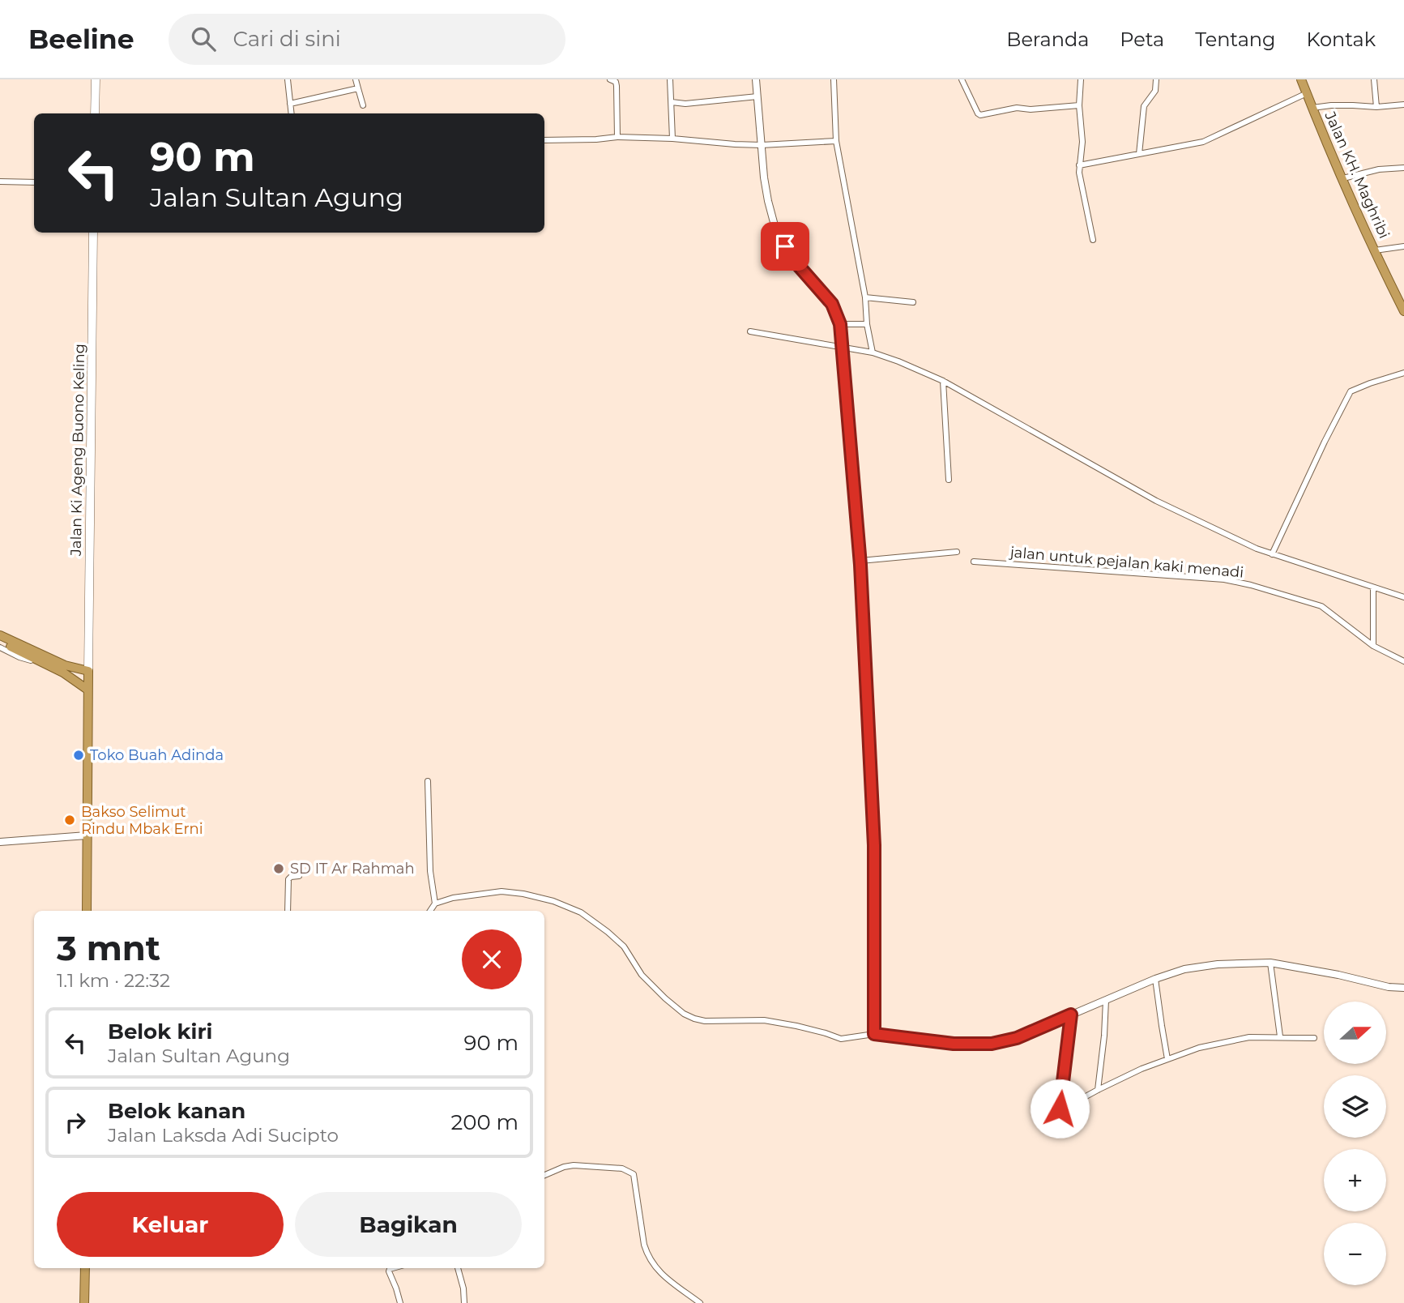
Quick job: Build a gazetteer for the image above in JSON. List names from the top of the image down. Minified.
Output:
{"streets":{"highway":["Jalan KH. Maghribi"],"main road":["Jalan Ki Ageng Buono Keling"],"street":["jalan untuk pejalan kaki menadi"]},"places":["Toko Buah Adinda","Bakso Selimut Rindu Mbak Erni","SD IT Ar Rahmah"],"north":"right","page":{"header":"Beeline","search":"Cari di sini","nav":["Beranda","Peta","Tentang","Kontak"],"turn":["90 m","Jalan Sultan Agung"],"heading":["3 mnt","1.1 km · 22:32"],"map_buttons":["+","−"],"list":[{"name":"Belok kiri","note":"Jalan Sultan Agung","value":"90 m"},{"name":"Belok kanan","note":"Jalan Laksda Adi Sucipto","value":"200 m"}],"buttons":["Keluar","Bagikan"]}}
